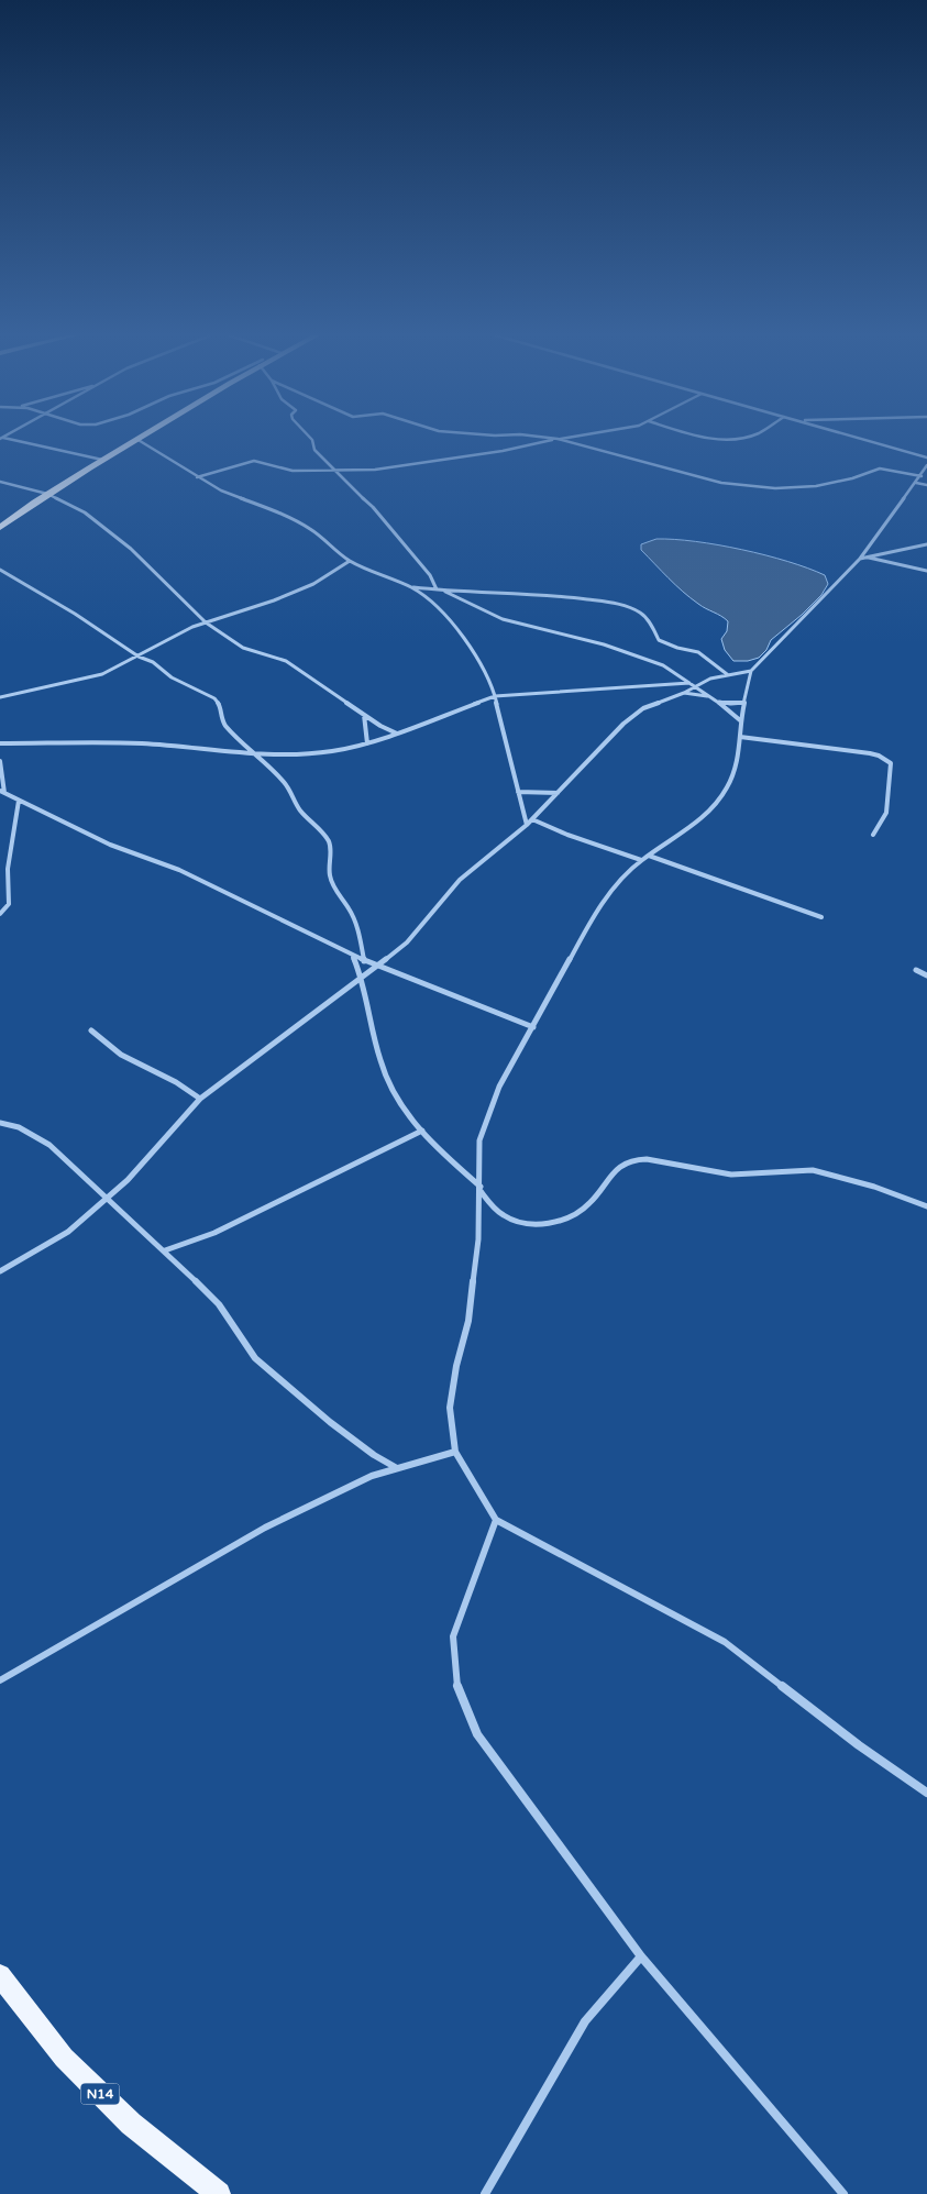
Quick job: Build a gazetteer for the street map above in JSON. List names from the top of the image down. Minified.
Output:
{"streets":{"main road":["N14"]}}
